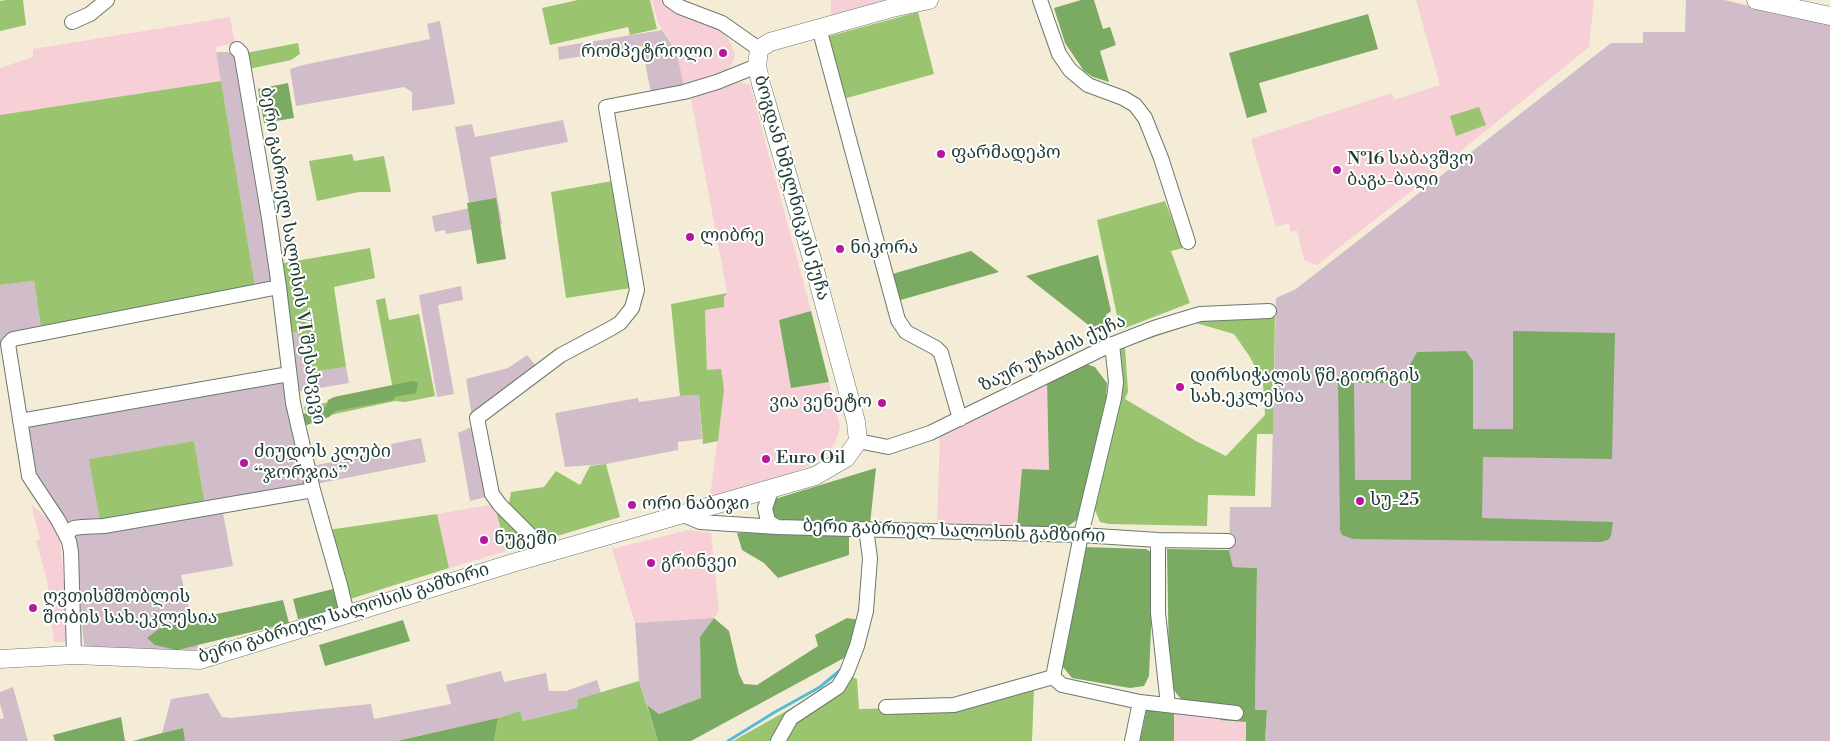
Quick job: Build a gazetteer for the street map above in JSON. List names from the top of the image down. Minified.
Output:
{"streets":{"main road":["ბოგდან ხმელნიცკის ქუჩა","ბერი გაბრიელ სალოსის გამზირი"],"street":["ბერი გაბრიელ სალოსის VI შესახვევი","ზაურ უჩაძის ქუჩა"]},"crossings":[["ბოგდან ხმელნიცკის ქუჩა","ზაურ უჩაძის ქუჩა"],["ბოგდან ხმელნიცკის ქუჩა","ბერი გაბრიელ სალოსის გამზირი"],["ბერი გაბრიელ სალოსის VI შესახვევი","ბერი გაბრიელ სალოსის გამზირი"],["ზაურ უჩაძის ქუჩა","ბერი გაბრიელ სალოსის გამზირი"]],"places":["რომპეტროლი","ფარმადეპო","№16 საბავშვო ბაგა-ბაღი","ლიბრე","ნიკორა","დირსიჭალის წმ.გიორგის სახ.ეკლესია","ვია ვენეტო","Euro Oil","ძიუდოს კლუბი “ჯორჯია”","სუ-25","ორი ნაბიჯი","ნუგეში","გრინვეი","ღვთისმშობლის შობის სახ.ეკლესია"]}
